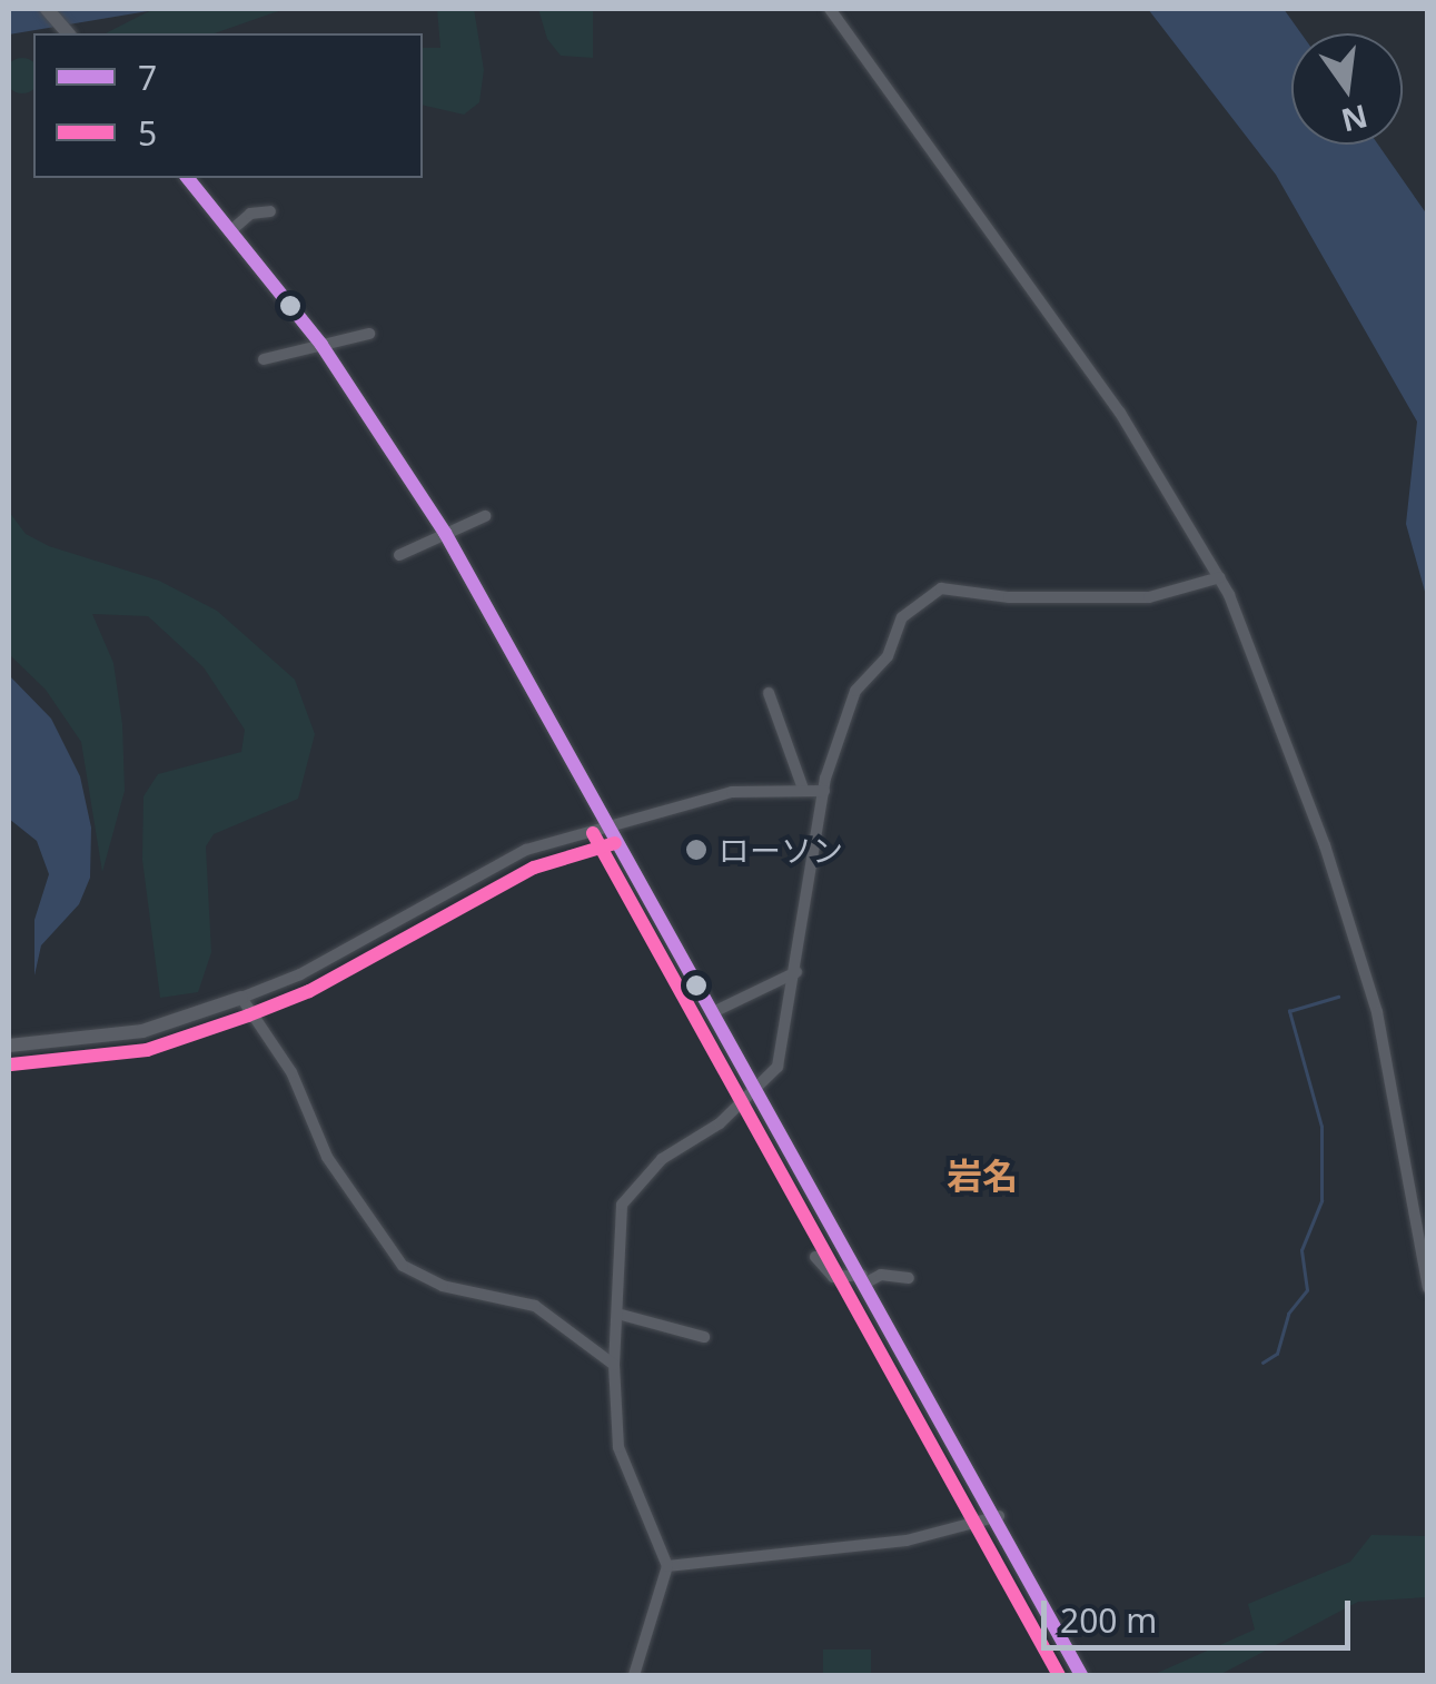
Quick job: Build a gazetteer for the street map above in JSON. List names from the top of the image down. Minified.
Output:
{"districts":["岩名"],"places":["ローソン"],"lines":["transit line 7","transit line 5"],"legend":["7","5"],"scale_bar":"200 m","north":"bottom"}
